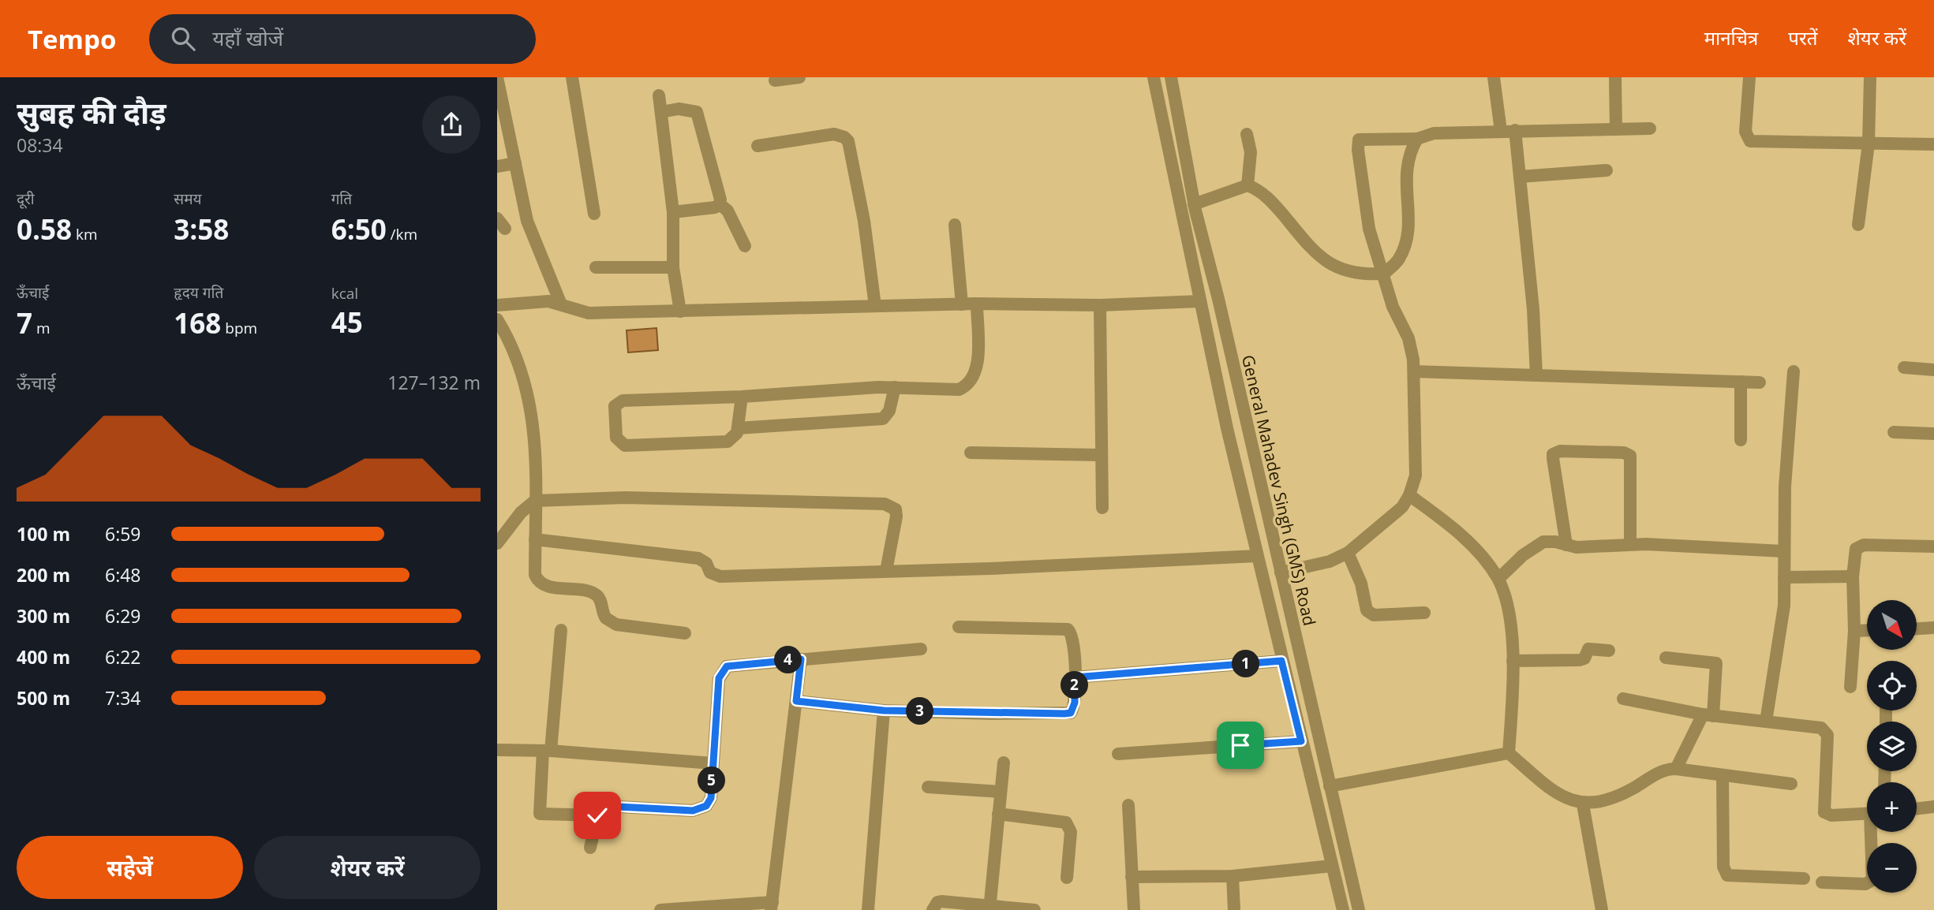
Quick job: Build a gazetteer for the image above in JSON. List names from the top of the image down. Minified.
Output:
{"streets":{"street":["General Mahadev Singh (GMS) Road"]},"north":"bottom right","page":{"header":"Tempo","search":"यहाँ खोजें","nav":["मानचित्र","परतें","शेयर करें"],"heading":["सुबह की दौड़","08:34"],"stats":[["दूरी","0.58 km"],["समय","3:58"],["गति","6:50 /km"],["ऊँचाई","7 m"],["हृदय गति","168 bpm"],["kcal","45"]],"chart":["ऊँचाई","127–132 m"],"list":[{"name":"100 m","note":"6:59"},{"name":"200 m","note":"6:48"},{"name":"300 m","note":"6:29"},{"name":"400 m","note":"6:22"},{"name":"500 m","note":"7:34"}],"map_buttons":["+","−"],"pins":["4","1","2","3","5"],"buttons":["सहेजें","शेयर करें"]}}
